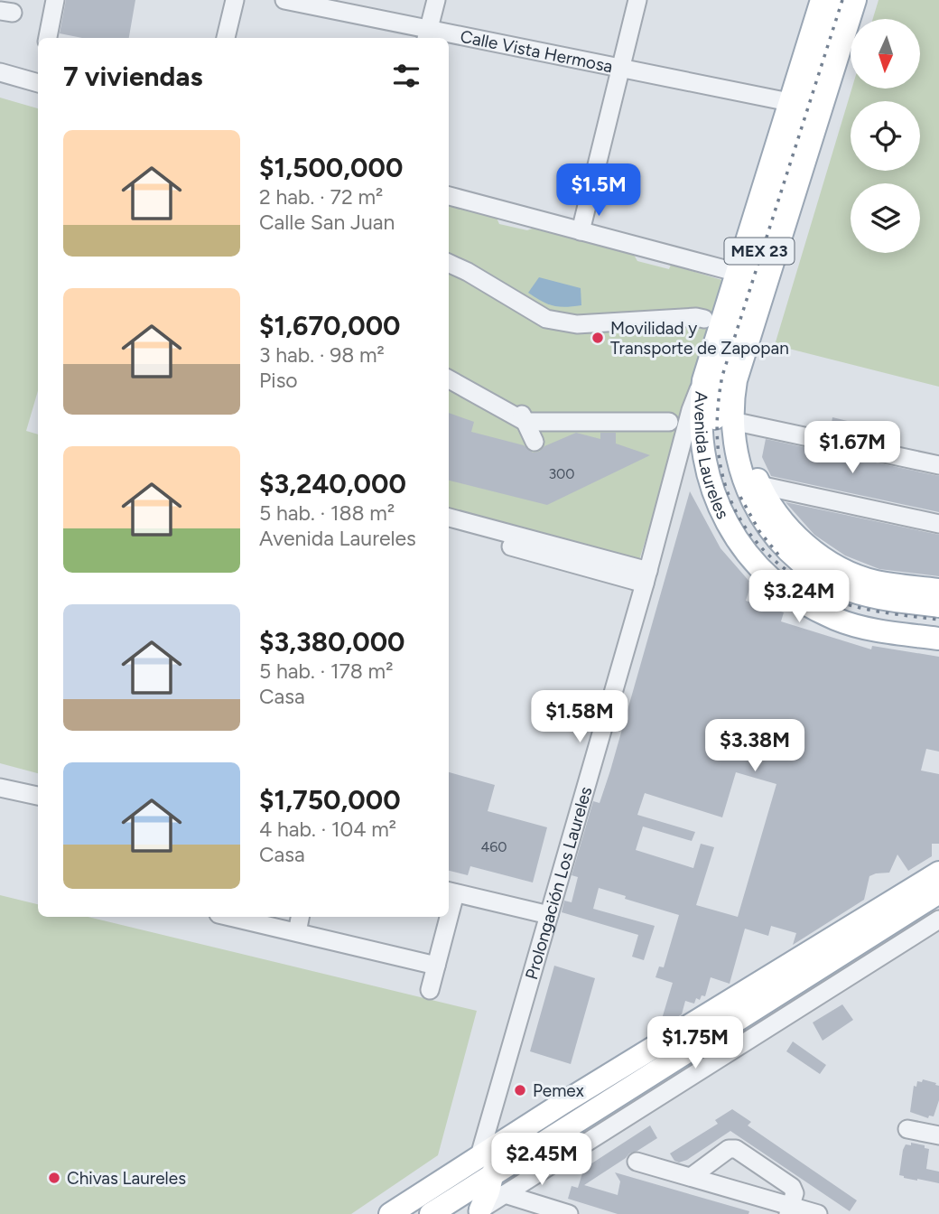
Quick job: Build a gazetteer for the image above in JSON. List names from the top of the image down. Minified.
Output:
{"streets":{"main road":["MEX 23","Avenida Laureles"],"street":["Calle Vista Hermosa","Prolongación Los Laureles"]},"crossings":[["Calle Vista Hermosa","Avenida Laureles"],["Avenida Laureles","Prolongación Los Laureles"]],"places":["Movilidad y Transporte de Zapopan","Pemex","Chivas Laureles"],"house_numbers":["300","460"],"north":"bottom","page":{"heading":"7 viviendas","list":[{"name":"$1,500,000","note":"2 hab. · 72 m² · Calle San Juan"},{"name":"$1,670,000","note":"3 hab. · 98 m² · Piso"},{"name":"$3,240,000","note":"5 hab. · 188 m² · Avenida Laureles"},{"name":"$3,380,000","note":"5 hab. · 178 m² · Casa"},{"name":"$1,750,000","note":"4 hab. · 104 m² · Casa"}],"price":["$1.5M","$1.67M","$3.24M","$1.58M","$3.38M","$1.75M","$2.45M"]}}
